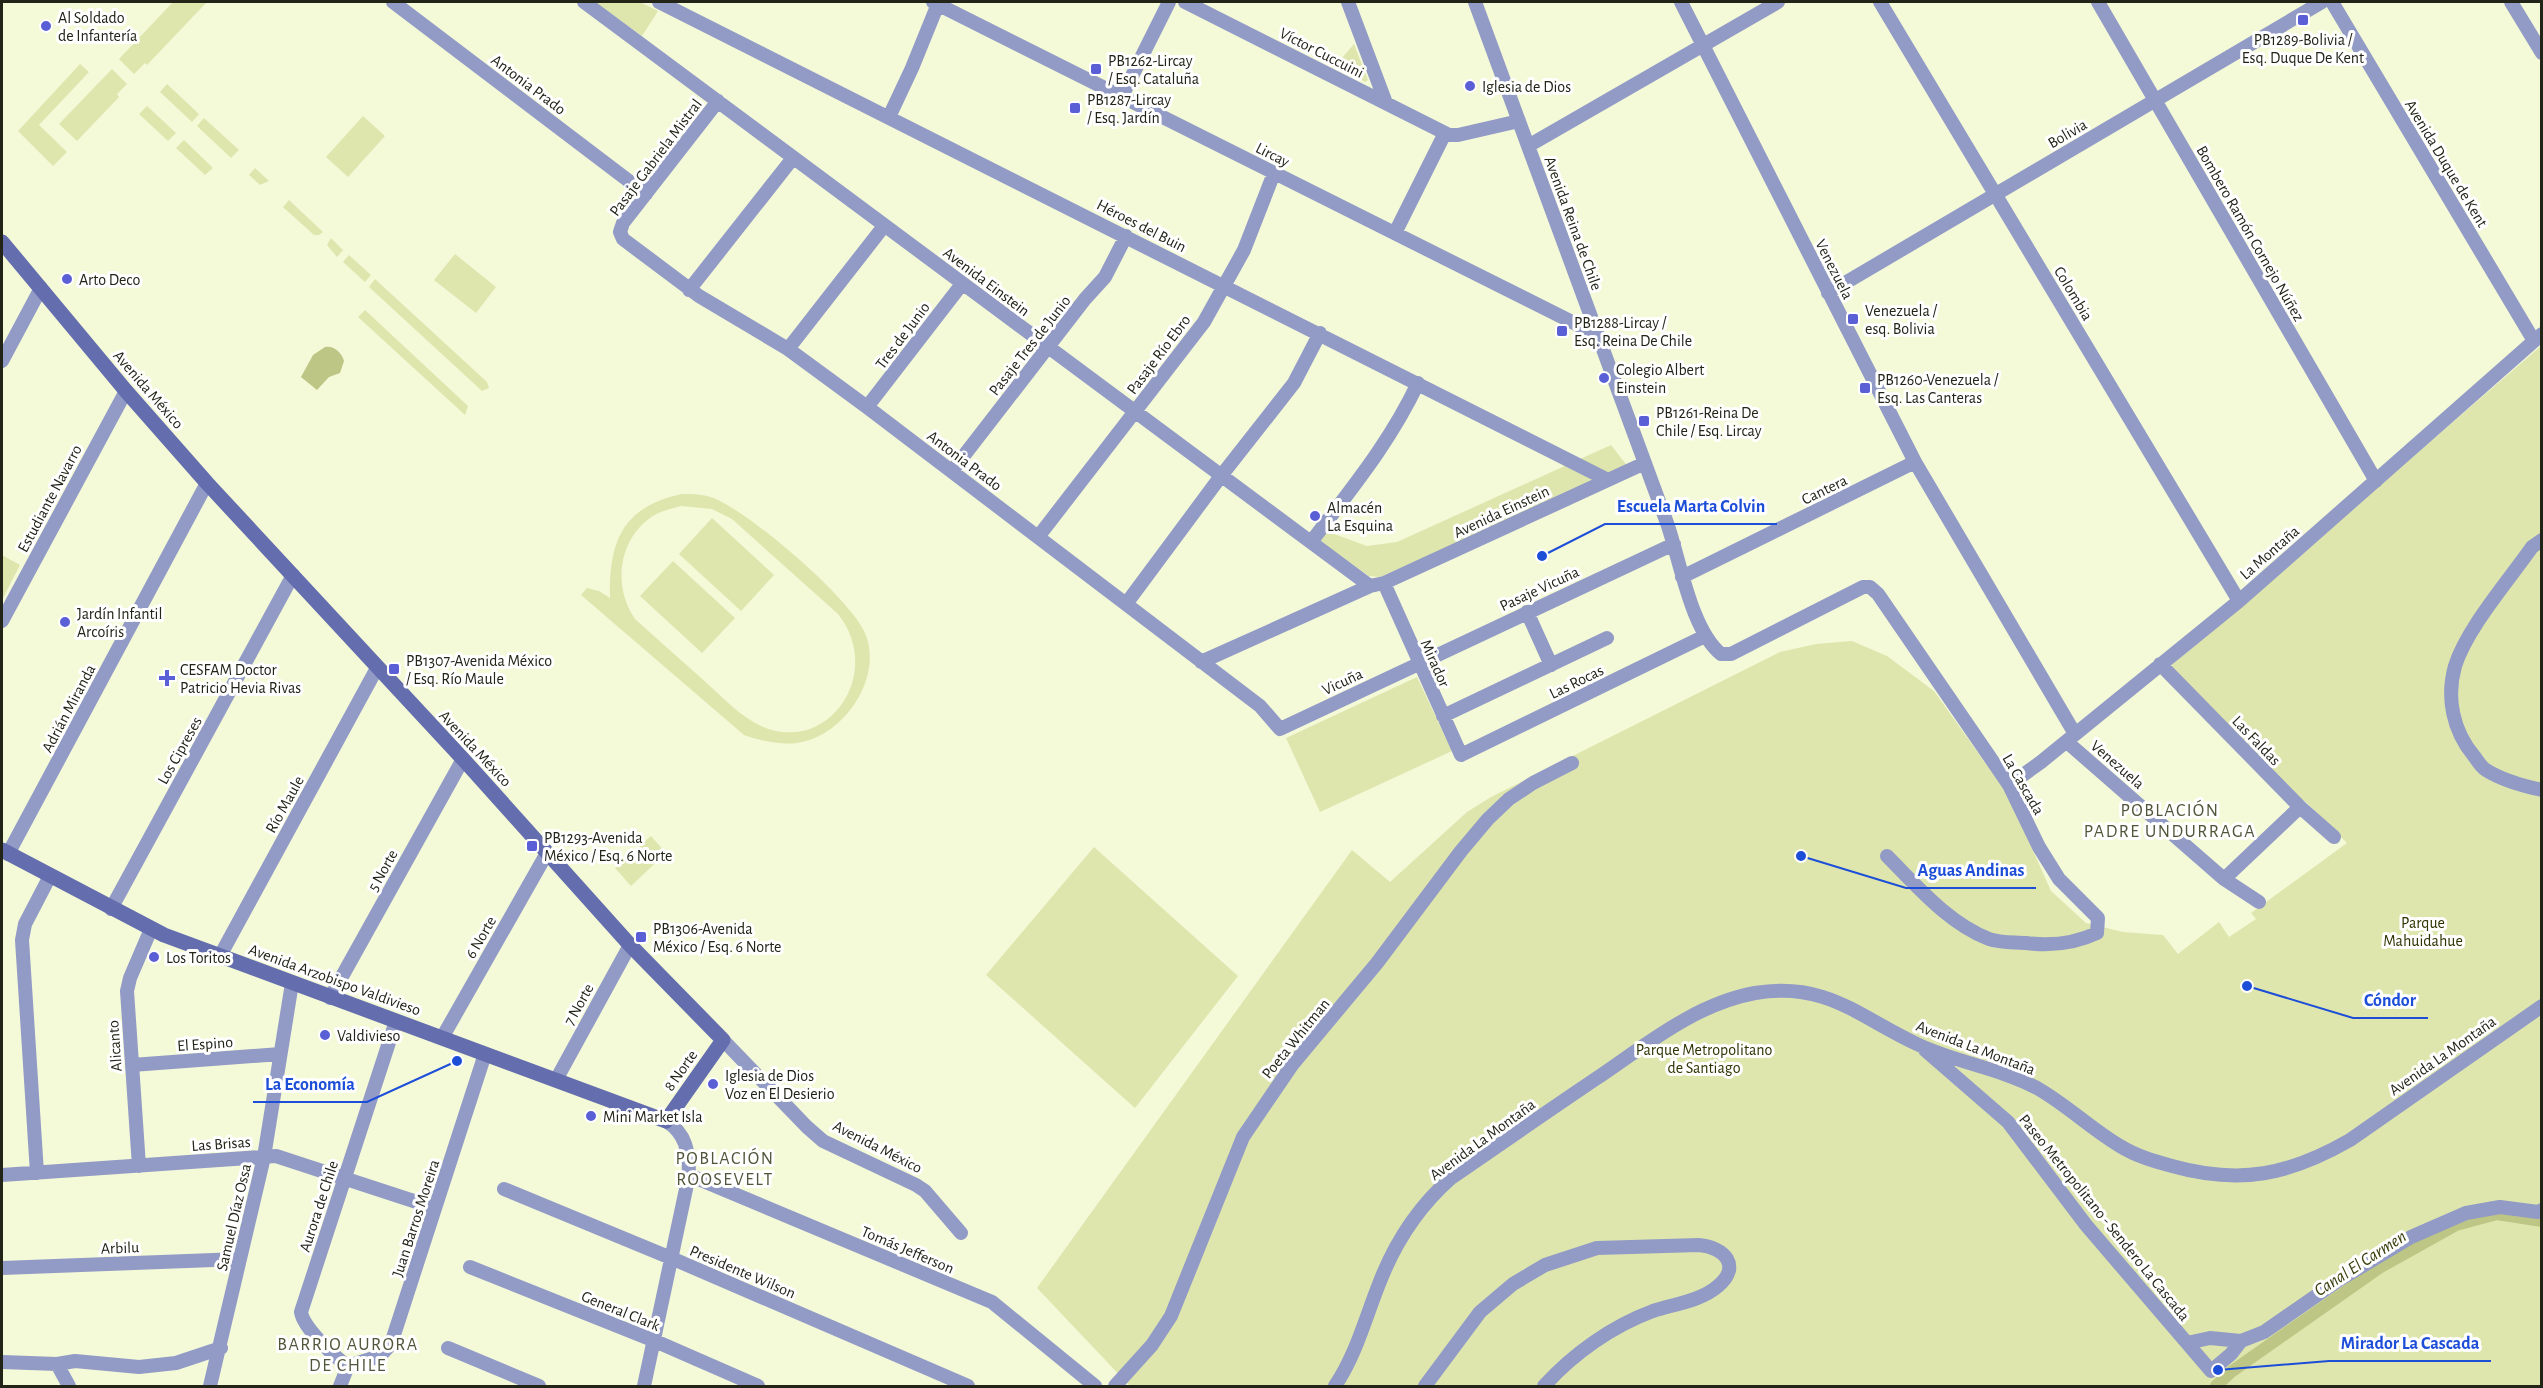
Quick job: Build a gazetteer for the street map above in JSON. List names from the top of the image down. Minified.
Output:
{"streets":{"street":["Víctor Cuccuini","Antonia Prado","Bolivia","Lircay","Pasaje Gabriela Mistral","Avenida Duque de Kent","Avenida Reina de Chile","Héroes del Buin","Bombero Ramón Cornejo Núñez","Venezuela","Avenida Einstein","Colombia","Tres de Junio","Pasaje Tres de Junio","Pasaje Río Ebro","Avenida México","Cantera","Estudiante Navarro","La Montaña","Pasaje Vicuña","Mirador","Vicuña","Las Rocas","Adrián Miranda","Las Faldas","Los Cipreses","La Cascada","Río Maule","5 Norte","6 Norte","Avenida Arzobispo Valdivieso","7 Norte","Poeta Whitman","El Espino","Alicanto","Avenida La Montaña","8 Norte","Las Brisas","Aurora de Chile","Samuel Díaz Ossa","Paseo Metropolitano - Sendero La Cascada","Juan Barros Moreira","Arbilu","Tomás Jefferson","Presidente Wilson","General Clark"]},"crossings":[["Antonia Prado","Pasaje Gabriela Mistral"],["Antonia Prado","Avenida Einstein"],["Antonia Prado","Tres de Junio"],["Antonia Prado","Pasaje Tres de Junio"],["Antonia Prado","Pasaje Río Ebro"],["Antonia Prado","Vicuña"],["Bolivia","Bombero Ramón Cornejo Núñez"],["Bolivia","Venezuela"],["Bolivia","Colombia"],["Lircay","Avenida Reina de Chile"],["Lircay","Pasaje Río Ebro"],["Pasaje Gabriela Mistral","Avenida Einstein"],["Avenida Duque de Kent","La Montaña"],["Avenida Reina de Chile","Avenida Einstein"],["Avenida Reina de Chile","Cantera"],["Avenida Reina de Chile","Pasaje Vicuña"],["Avenida Reina de Chile","Las Rocas"],["Avenida Reina de Chile","La Cascada"],["Héroes del Buin","Avenida Einstein"],["Héroes del Buin","Pasaje Tres de Junio"],["Héroes del Buin","Pasaje Río Ebro"],["Bombero Ramón Cornejo Núñez","La Montaña"],["Venezuela","Cantera"],["Venezuela","La Montaña"],["Avenida Einstein","Tres de Junio"],["Avenida Einstein","Pasaje Tres de Junio"],["Avenida Einstein","Pasaje Río Ebro"],["Avenida Einstein","Mirador"],["Colombia","La Montaña"],["Avenida México","Estudiante Navarro"],["Avenida México","Adrián Miranda"],["Avenida México","Los Cipreses"],["Avenida México","Río Maule"],["Avenida México","5 Norte"],["Avenida México","6 Norte"],["Avenida México","7 Norte"],["Avenida México","8 Norte"],["La Montaña","Las Faldas"],["La Montaña","La Cascada"],["Pasaje Vicuña","Mirador"],["Pasaje Vicuña","Vicuña"],["Mirador","Vicuña"],["Mirador","Las Rocas"],["Adrián Miranda","Avenida Arzobispo Valdivieso"],["Los Cipreses","Avenida Arzobispo Valdivieso"],["Río Maule","Avenida Arzobispo Valdivieso"],["5 Norte","Avenida Arzobispo Valdivieso"],["6 Norte","Avenida Arzobispo Valdivieso"],["Avenida Arzobispo Valdivieso","7 Norte"],["Avenida Arzobispo Valdivieso","Alicanto"],["Avenida Arzobispo Valdivieso","8 Norte"],["Avenida Arzobispo Valdivieso","Aurora de Chile"],["Avenida Arzobispo Valdivieso","Samuel Díaz Ossa"],["Avenida Arzobispo Valdivieso","Juan Barros Moreira"],["El Espino","Alicanto"],["El Espino","Samuel Díaz Ossa"],["Alicanto","Las Brisas"],["Avenida La Montaña","Paseo Metropolitano - Sendero La Cascada"],["Las Brisas","Aurora de Chile"],["Las Brisas","Samuel Díaz Ossa"],["Las Brisas","Juan Barros Moreira"],["Aurora de Chile","Juan Barros Moreira"],["Samuel Díaz Ossa","Arbilu"]],"districts":["POBLACIÓN PADRE UNDURRAGA","POBLACIÓN ROOSEVELT","BARRIO AURORA DE CHILE"],"water":["Canal El Carmen"],"parks":["Parque Mahuidahue","Parque Metropolitano de Santiago"],"places":{"transit":["PB1289-Bolivia / Esq. Duque De Kent","PB1262-Lircay / Esq. Cataluña","PB1287-Lircay / Esq. Jardín","Venezuela / esq. Bolivia","PB1288-Lircay / Esq. Reina De Chile","PB1260-Venezuela / Esq. Las Canteras","PB1261-Reina De Chile / Esq. Lircay","PB1307-Avenida México / Esq. Río Maule","PB1293-Avenida México / Esq. 6 Norte","PB1306-Avenida México / Esq. 6 Norte"],"other":["Al Soldado de Infantería","Iglesia de Dios","Arto Deco","Colegio Albert Einstein","Almacén La Esquina","Escuela Marta Colvin","Jardín Infantil Arcoíris","Aguas Andinas","Los Toritos","Cóndor","Valdivieso","La Economía","Iglesia de Dios Voz en El Desierio","Mini Market Isla","Mirador La Cascada"],"health":["CESFAM Doctor Patricio Hevia Rivas"]}}
